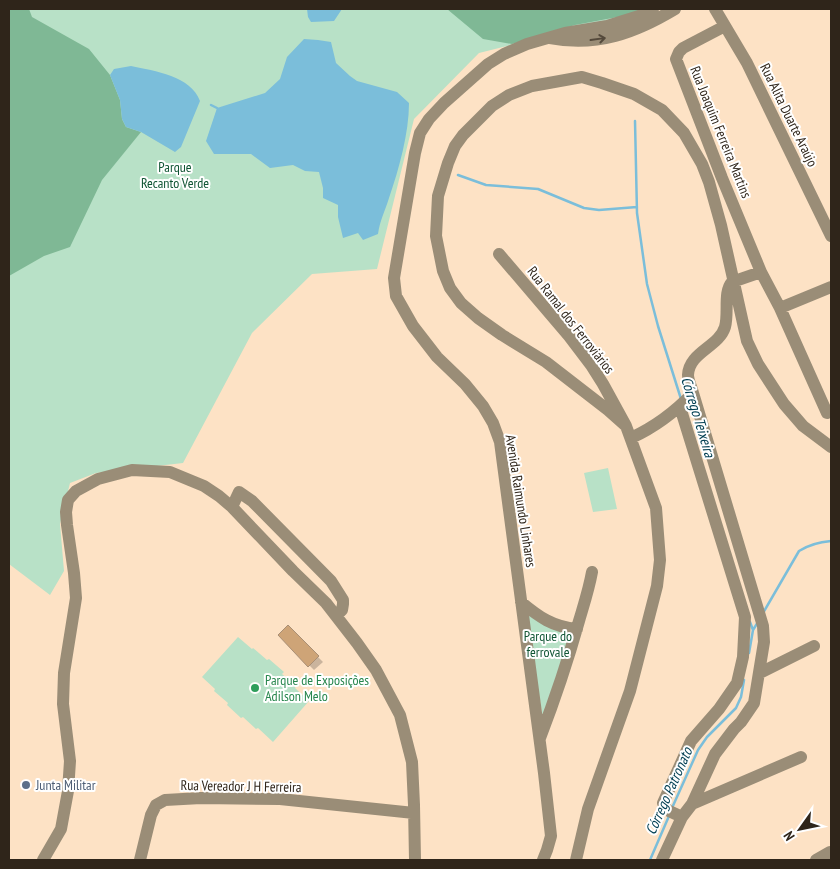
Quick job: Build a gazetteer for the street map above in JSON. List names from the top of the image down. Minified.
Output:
{"streets":{"street":["Rua Alita Duarte Araújo","Rua Joaquim Ferreira Martins","Rua Ramal dos Ferroviários","Avenida Raimundo Linhares","Rua Vereador J H Ferreira"]},"crossings":[["Rua Alita Duarte Araújo","Rua Joaquim Ferreira Martins"]],"water":["Córrego Teixeira","Córrego Patronato"],"parks":["Parque Recanto Verde","Parque do ferrovale"],"places":["Parque de Exposições Adilson Melo","Junta Militar"],"north":"bottom left"}
